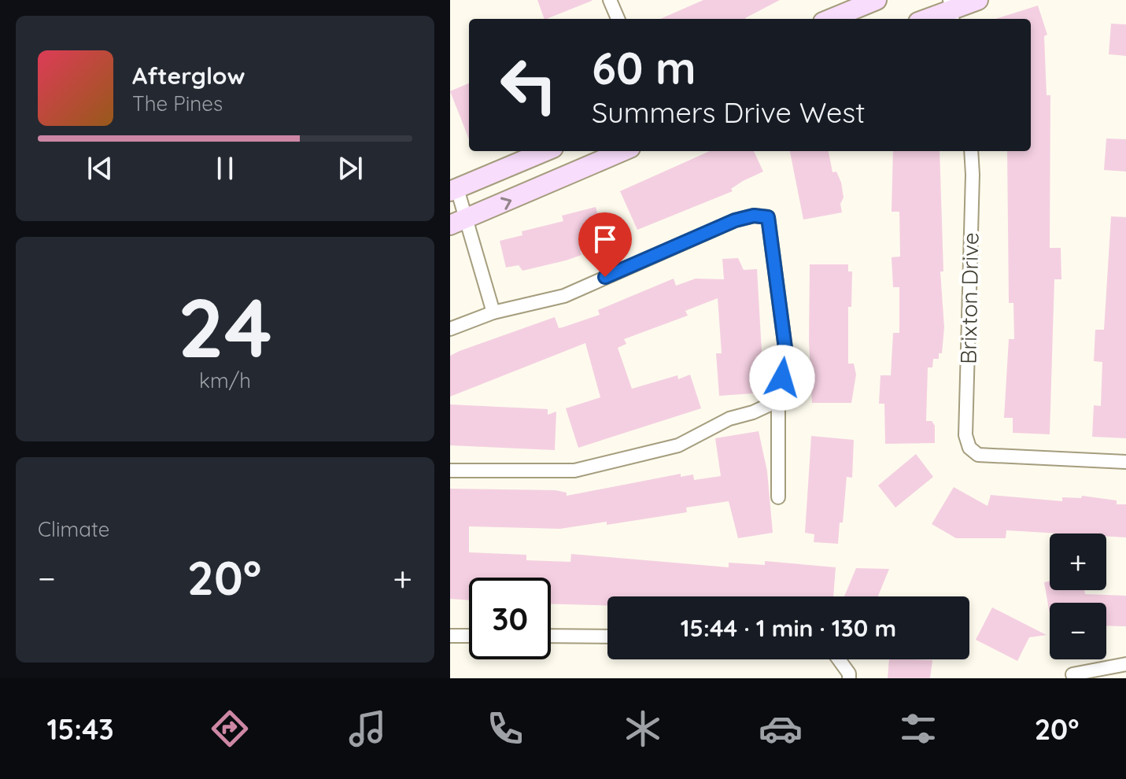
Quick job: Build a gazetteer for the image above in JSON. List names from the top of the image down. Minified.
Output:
{"streets":{"street":["Brixton Drive"]},"page":{"turn":["60 m","Summers Drive West"],"song":["Afterglow","The Pines"],"tile":[["24","km/h"],"Climate"],"map_buttons":["+","−"],"heat":["−","20°","+"],"limit":"30","trip":"15:44 · 1 min · 130 m","tabs":["15:43","20°"]}}
